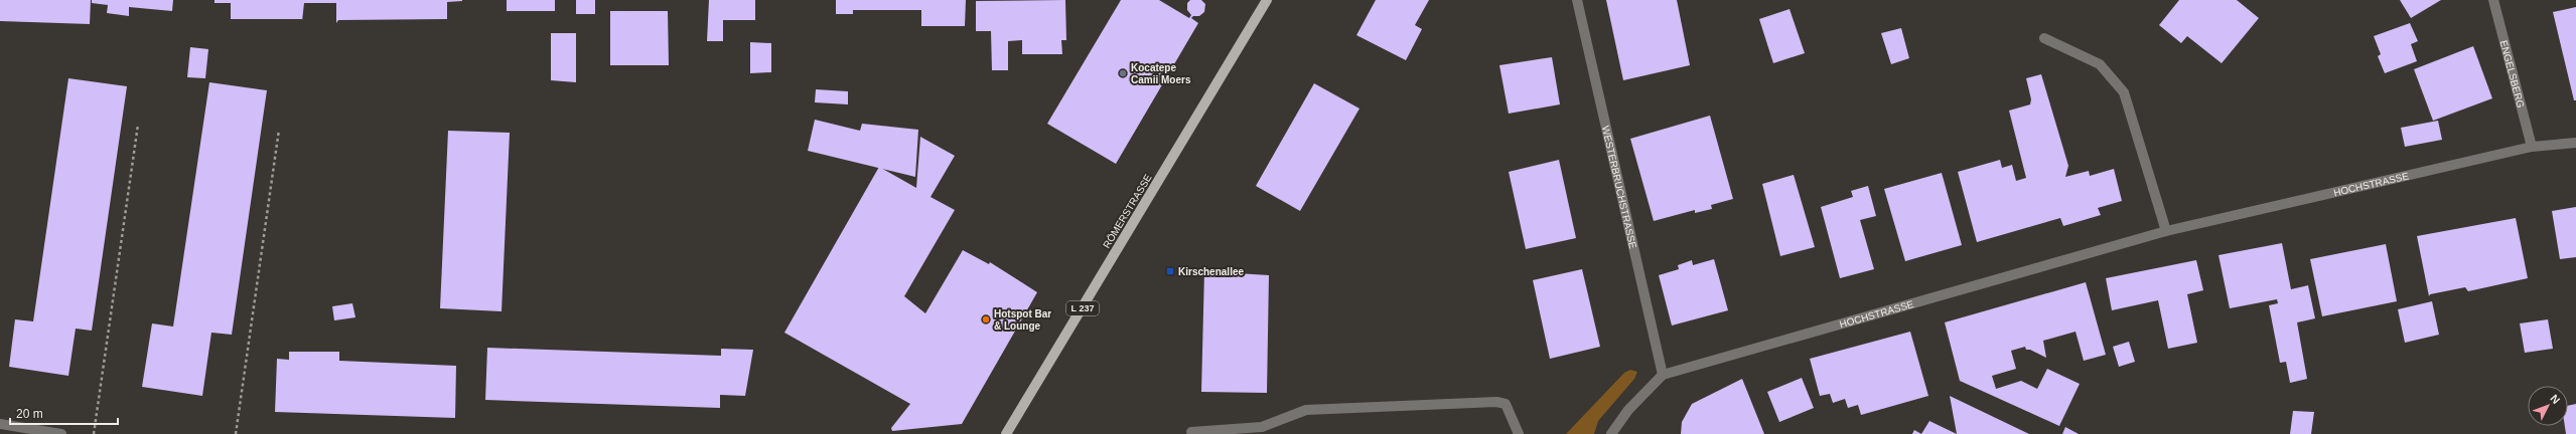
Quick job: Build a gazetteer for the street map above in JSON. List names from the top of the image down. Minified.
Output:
{"streets":{"main road":["RÖMERSTRASSE","L 237"],"street":["ENGELSBERG","HOCHSTRASSE","WESTERBRUCHSTRASSE"]},"crossings":[["ENGELSBERG","HOCHSTRASSE"],["HOCHSTRASSE","WESTERBRUCHSTRASSE"]],"places":{"other":["Kocatepe Camii Moers","Hotspot Bar & Lounge"],"transit":["Kirschenallee"]},"scale_bar":"20 m","north":"top right"}
